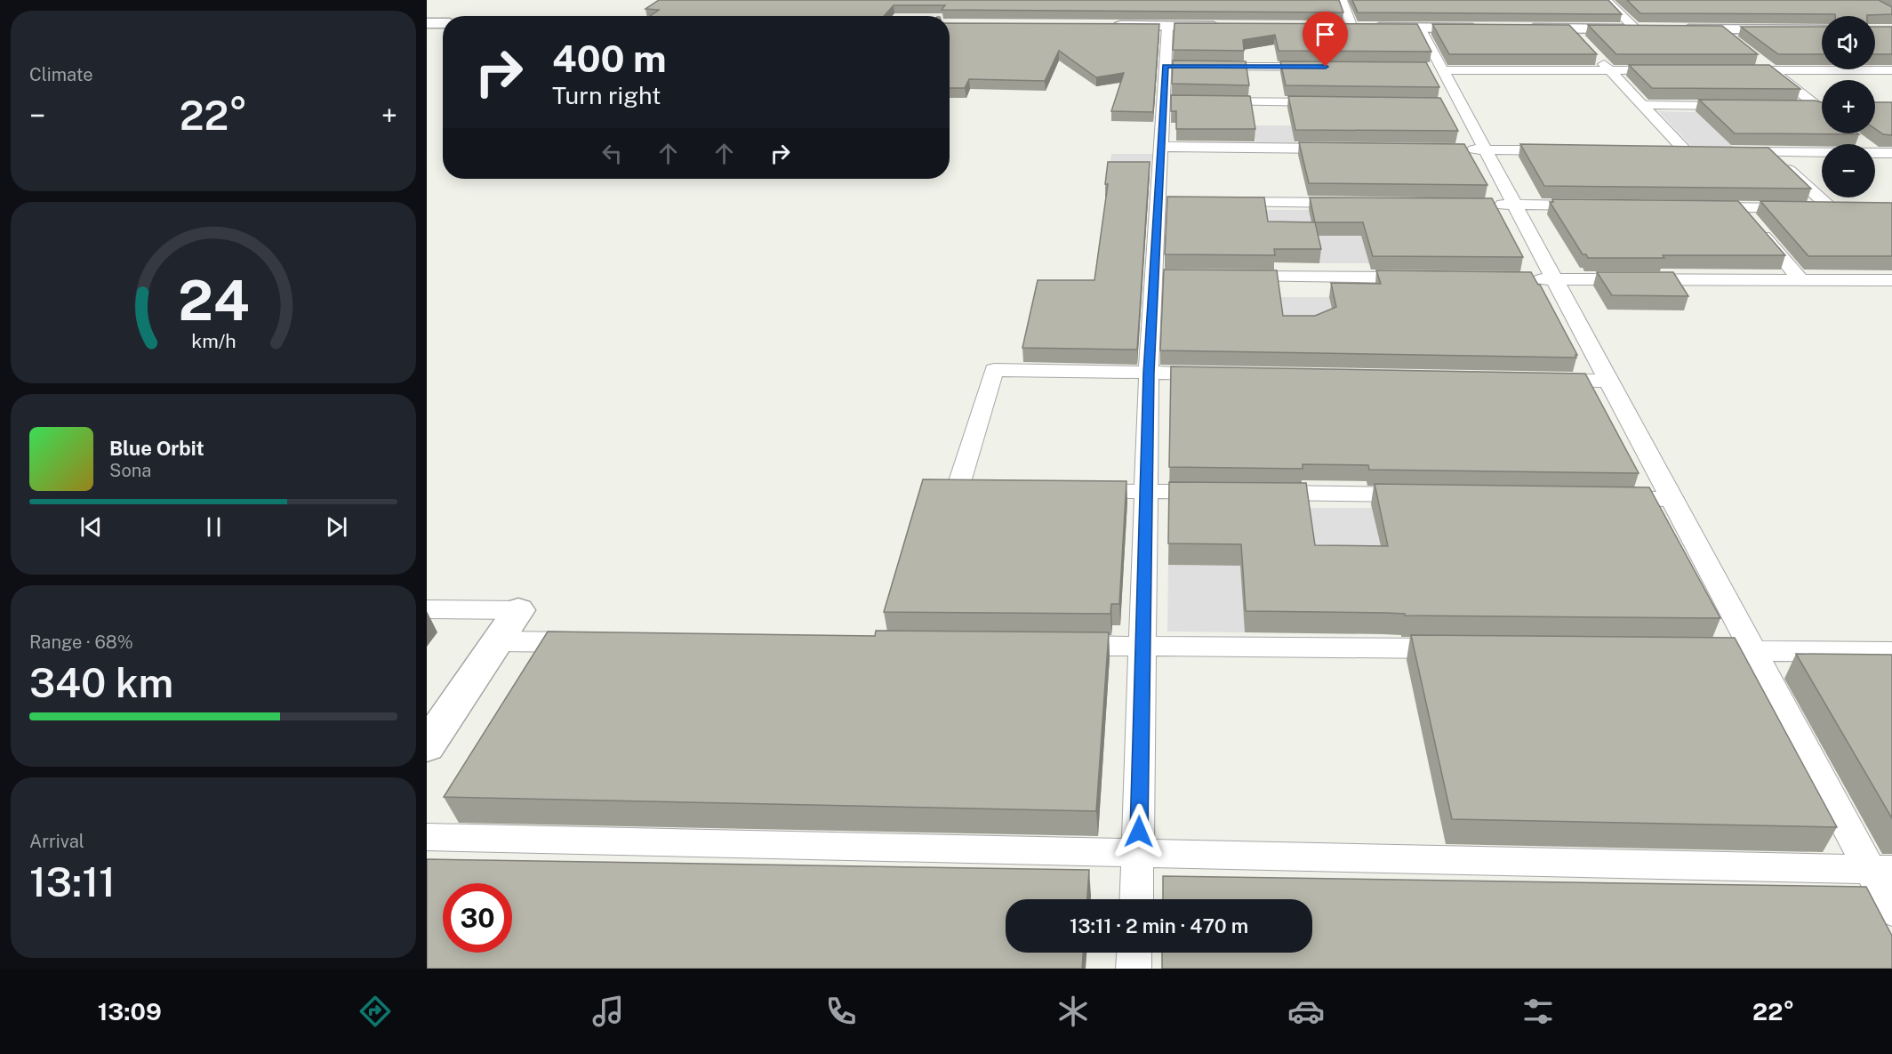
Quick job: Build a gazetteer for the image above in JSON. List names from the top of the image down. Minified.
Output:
{"page":{"tile":["Climate",["Range · 68%","340 km"],["Arrival","13:11"]],"map_buttons":["+","−"],"turn":["400 m","Turn right"],"heat":["−","22°","+"],"song":["Blue Orbit","Sona"],"limit":"30","trip":"13:11 · 2 min · 470 m","tabs":["13:09","22°"],"gauge":["24","km/h"]}}
